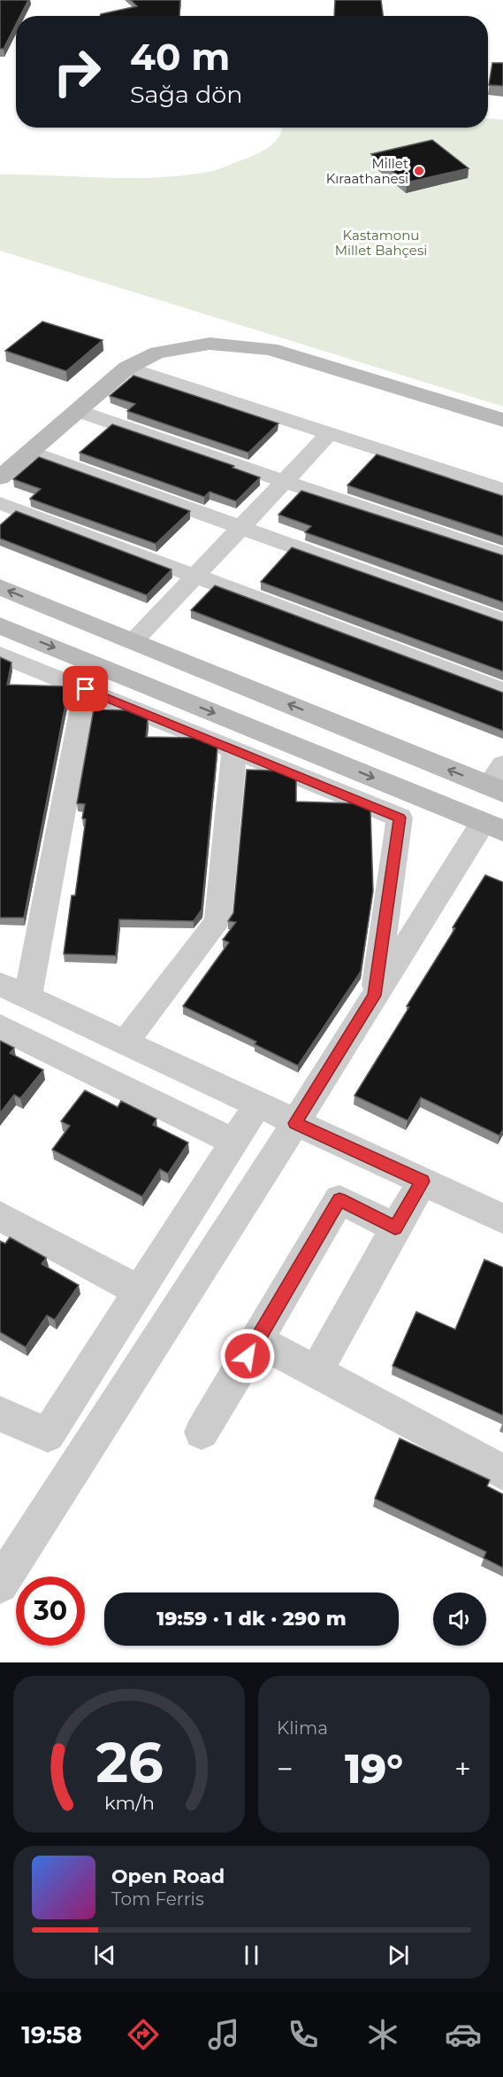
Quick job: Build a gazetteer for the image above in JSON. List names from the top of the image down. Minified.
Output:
{"parks":["Kastamonu Millet Bahçesi"],"places":["Millet Kıraathanesi"],"page":{"turn":["40 m","Sağa dön"],"limit":"30","trip":"19:59 · 1 dk · 290 m","tile":"Klima","heat":["−","19°","+"],"song":["Open Road","Tom Ferris"],"tabs":"19:58","gauge":["26","km/h"]}}
